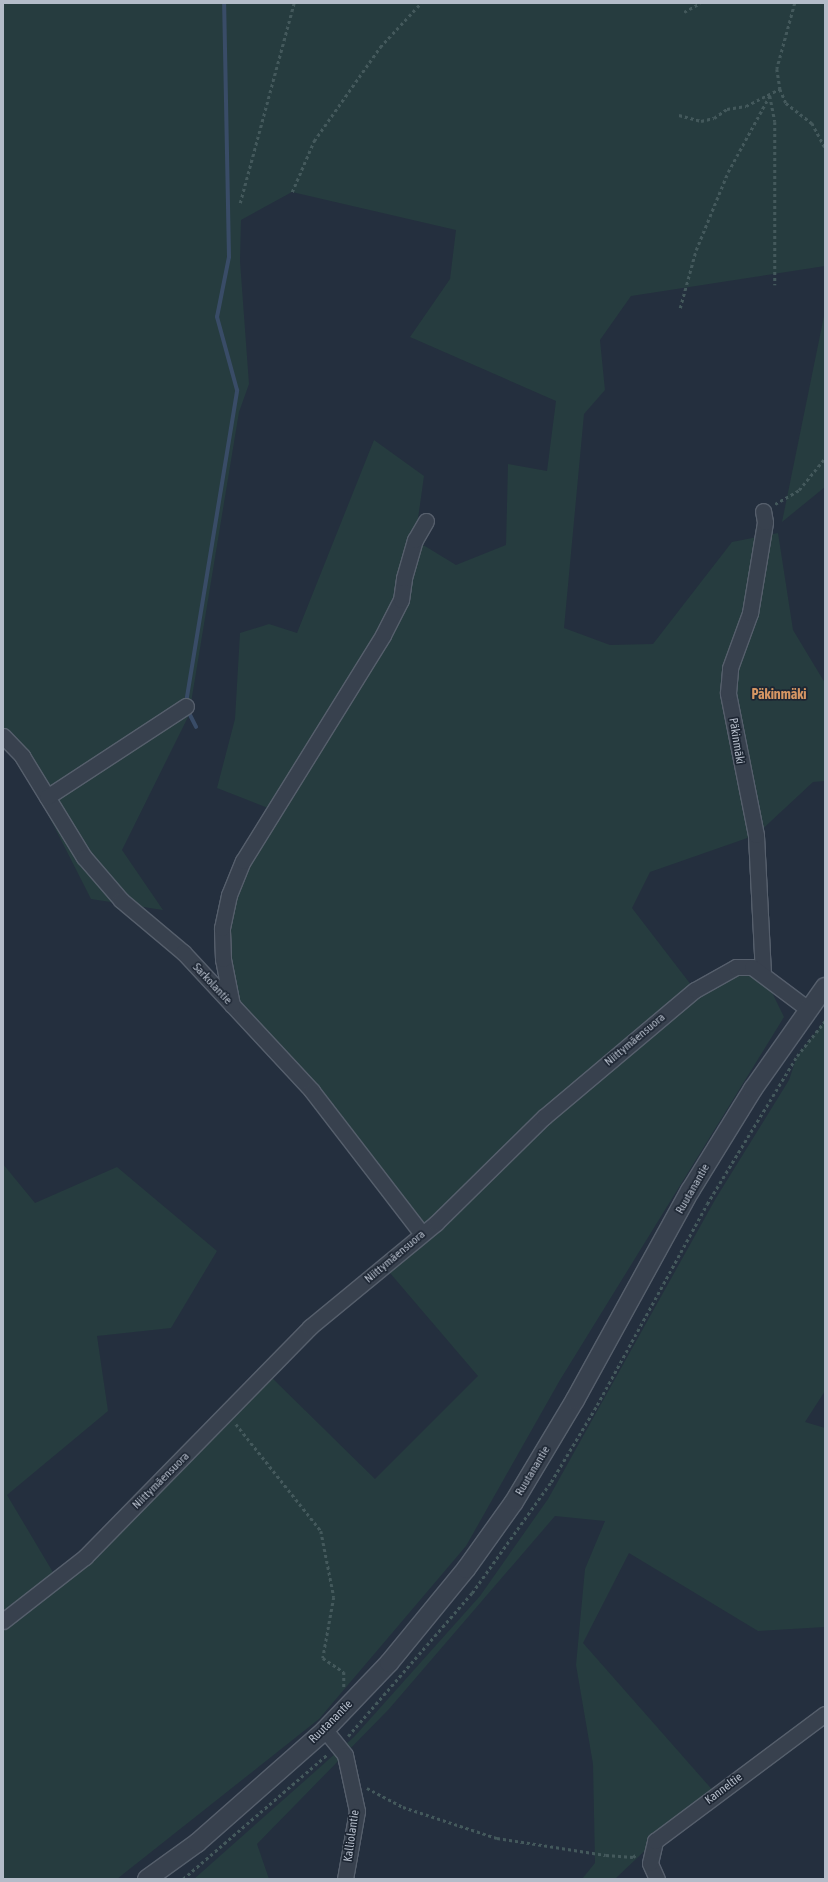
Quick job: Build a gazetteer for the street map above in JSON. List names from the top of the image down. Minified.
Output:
{"streets":{"street":["Päkinmäki","Sarkolantie","Niittymäensuora","Ruutanantie","Kanneltie","Kalliolantie"]},"crossings":[["Päkinmäki","Niittymäensuora"],["Sarkolantie","Niittymäensuora"],["Niittymäensuora","Ruutanantie"],["Ruutanantie","Kalliolantie"]],"districts":["Päkinmäki"]}
